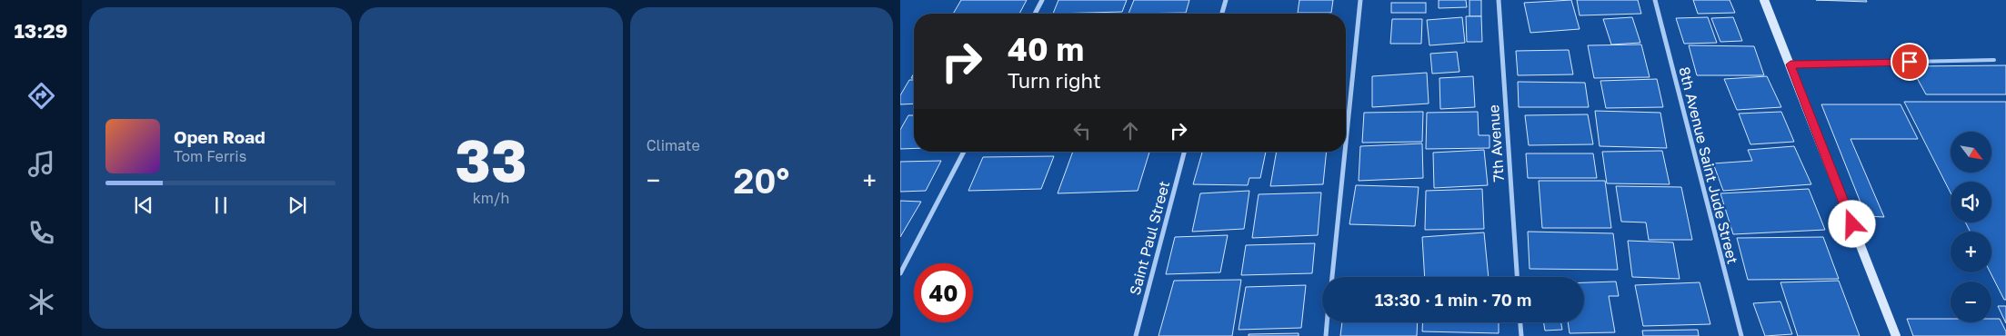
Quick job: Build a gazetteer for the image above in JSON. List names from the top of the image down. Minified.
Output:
{"streets":{"street":["7th Avenue","8th Avenue Saint Jude Street","Saint Paul Street"]},"north":"bottom right","page":{"tabs":"13:29","tile":[["33","km/h"],"Climate"],"turn":["40 m","Turn right"],"song":["Open Road","Tom Ferris"],"map_buttons":["+","−"],"heat":["−","20°","+"],"limit":"40","trip":"13:30 · 1 min · 70 m"}}
